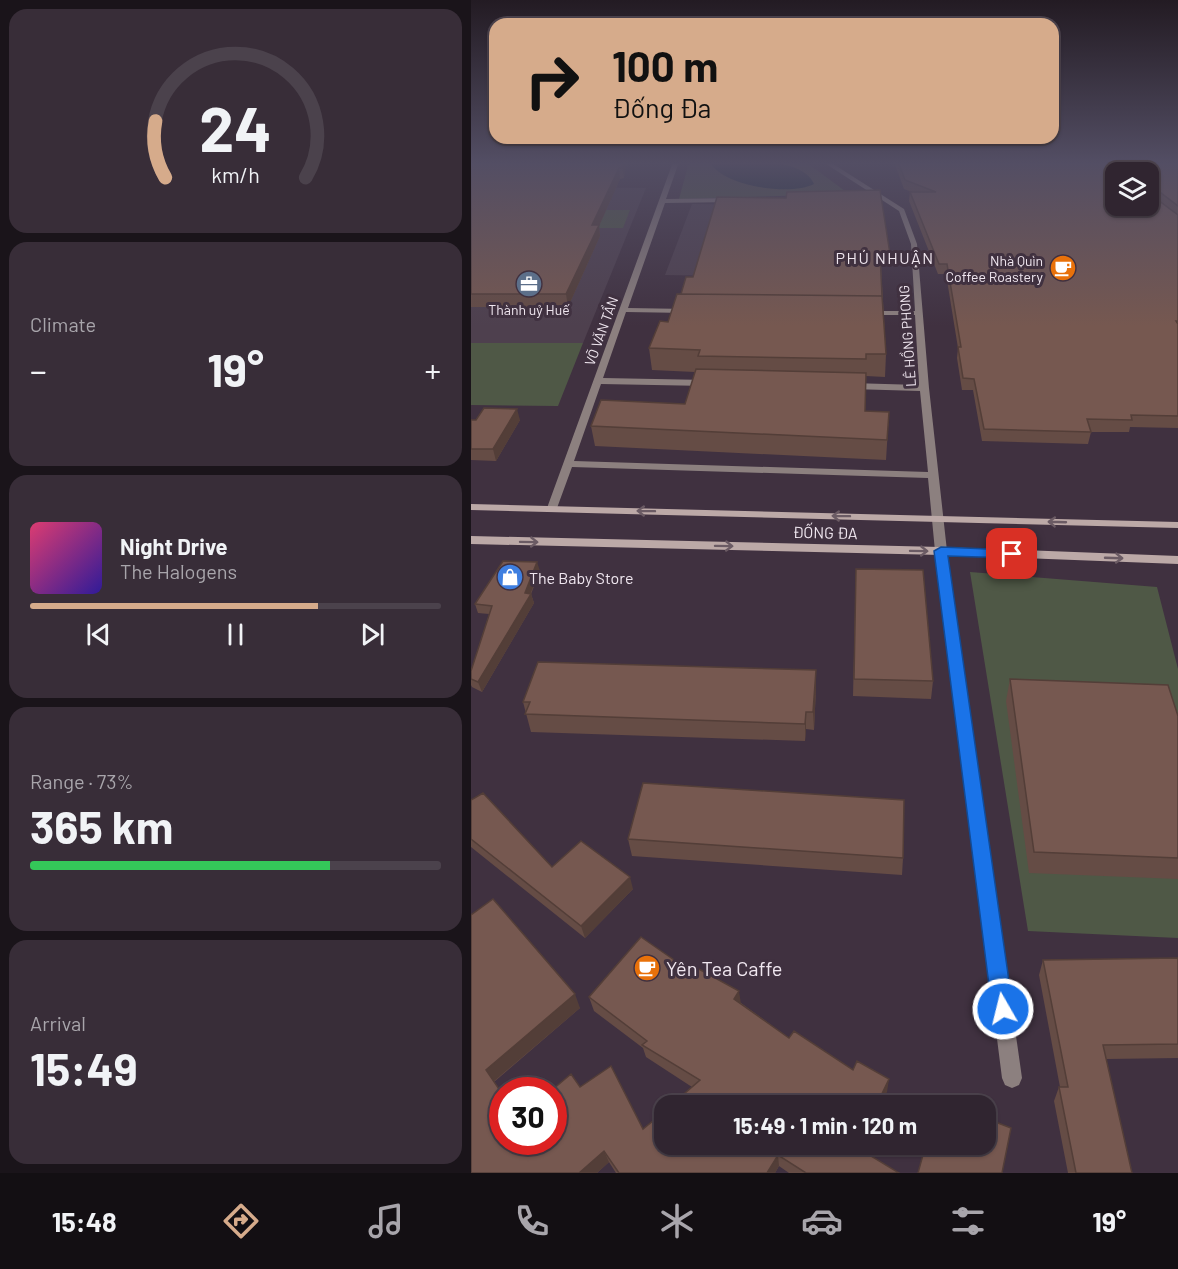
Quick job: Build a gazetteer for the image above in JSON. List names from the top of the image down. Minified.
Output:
{"streets":{"street":["VÕ VĂN TẦN","LÊ HỒNG PHONG","ĐỐNG ĐA"]},"crossings":[["VÕ VĂN TẦN","ĐỐNG ĐA"],["LÊ HỒNG PHONG","ĐỐNG ĐA"]],"districts":["PHÚ NHUẬN"],"places":{"cafe":["Nhà Quìn Coffee Roastery","Yên Tea Caffe"],"office":["Thành uỷ Huế"],"shop":["The Baby Store"]},"page":{"turn":["100 m","Đống Đa"],"tile":["Climate",["Range · 73%","365 km"],["Arrival","15:49"]],"heat":["−","19°","+"],"song":["Night Drive","The Halogens"],"limit":"30","trip":"15:49 · 1 min · 120 m","tabs":["15:48","19°"],"gauge":["24","km/h"]}}
